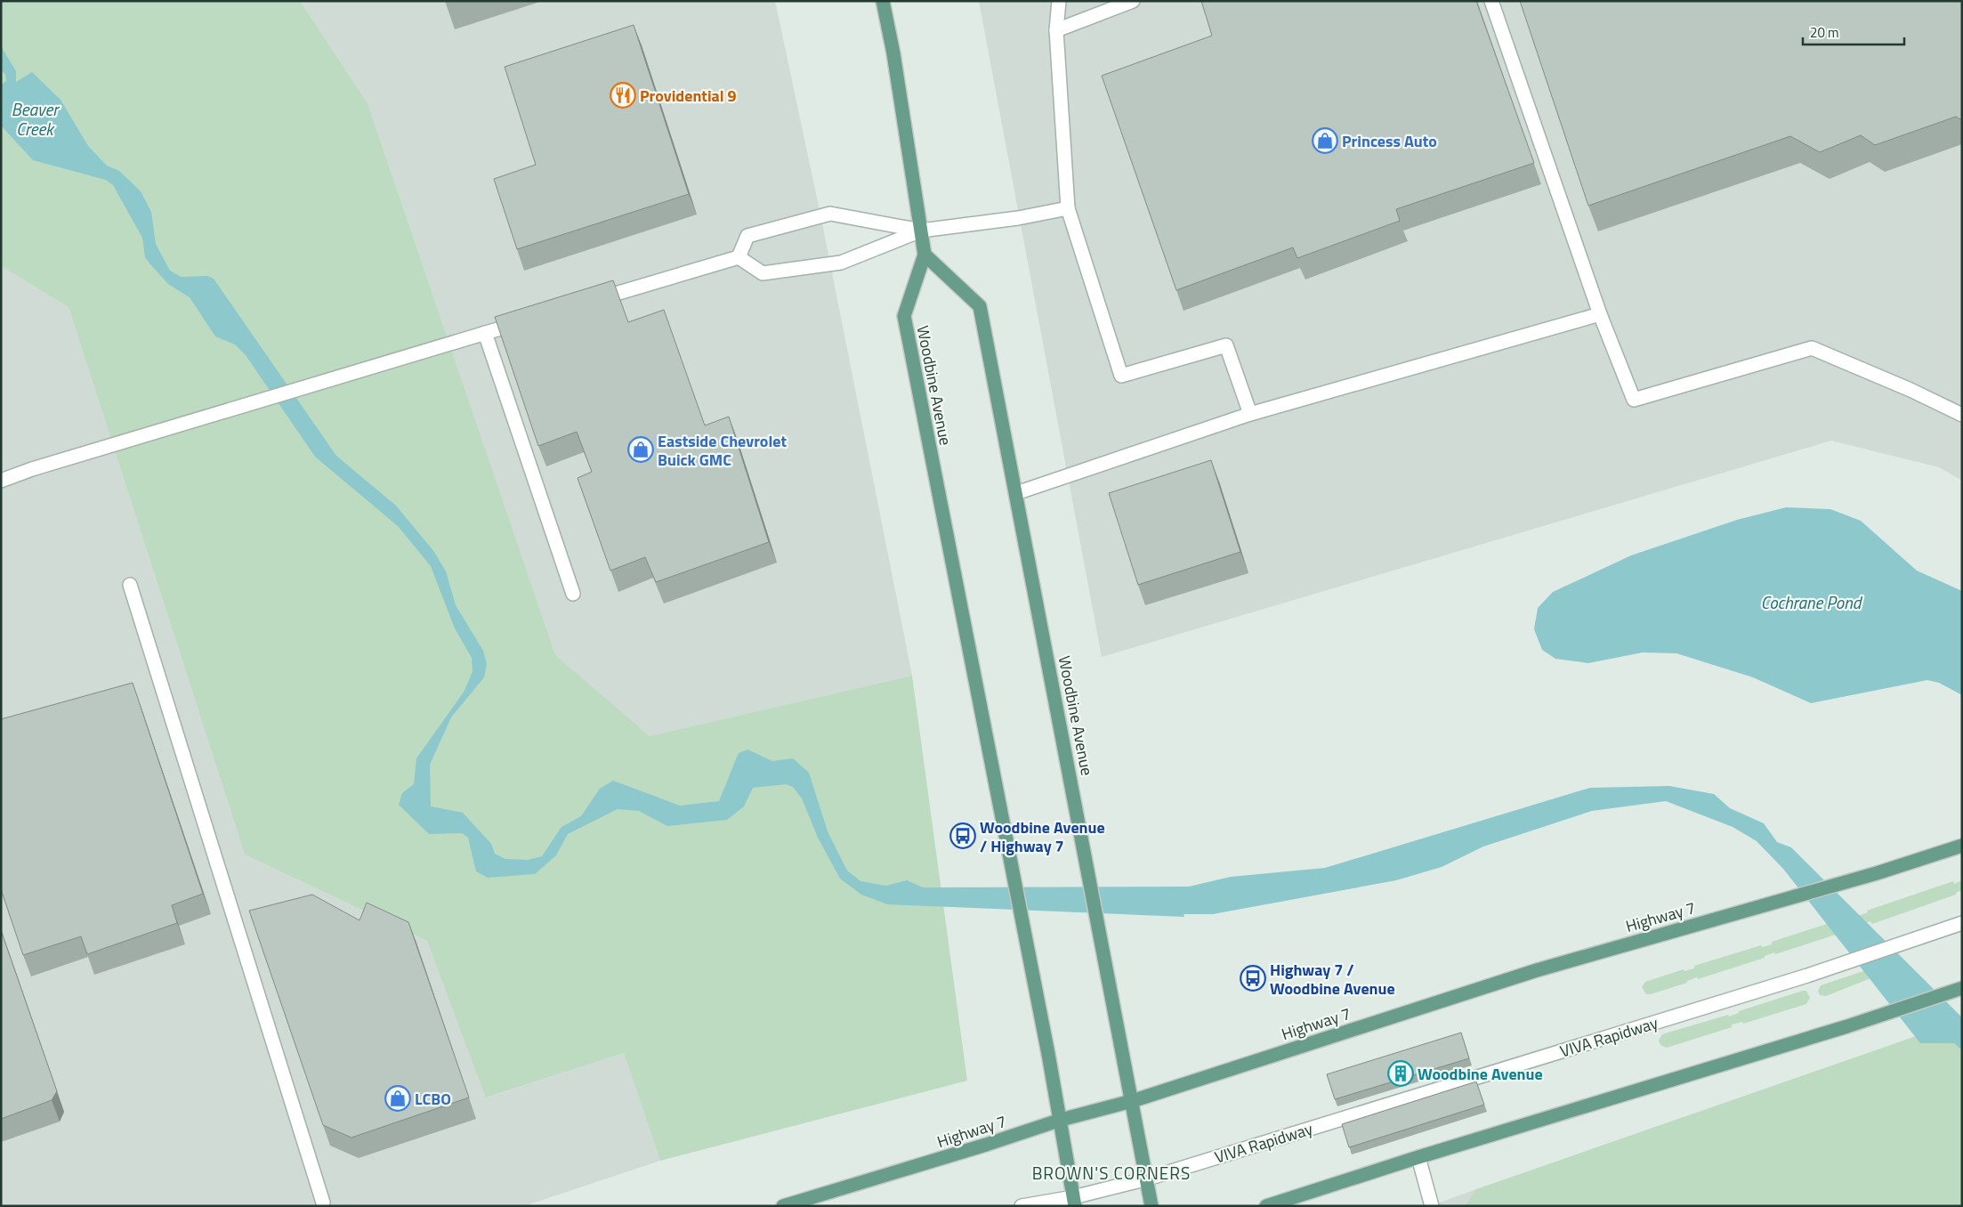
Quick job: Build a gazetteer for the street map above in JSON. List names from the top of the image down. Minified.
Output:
{"streets":{"main road":["Woodbine Avenue","Highway 7"],"lane":["VIVA Rapidway"]},"crossings":[["Woodbine Avenue","Highway 7"],["Woodbine Avenue","VIVA Rapidway"]],"districts":["BROWN'S CORNERS"],"water":["Beaver Creek","Cochrane Pond"],"places":{"restaurant":["Providential 9"],"shop":["Princess Auto","Eastside Chevrolet Buick GMC","LCBO"],"bus stop":["Woodbine Avenue / Highway 7","Highway 7 / Woodbine Avenue"],"building":["Woodbine Avenue"]},"scale_bar":"20 m"}
